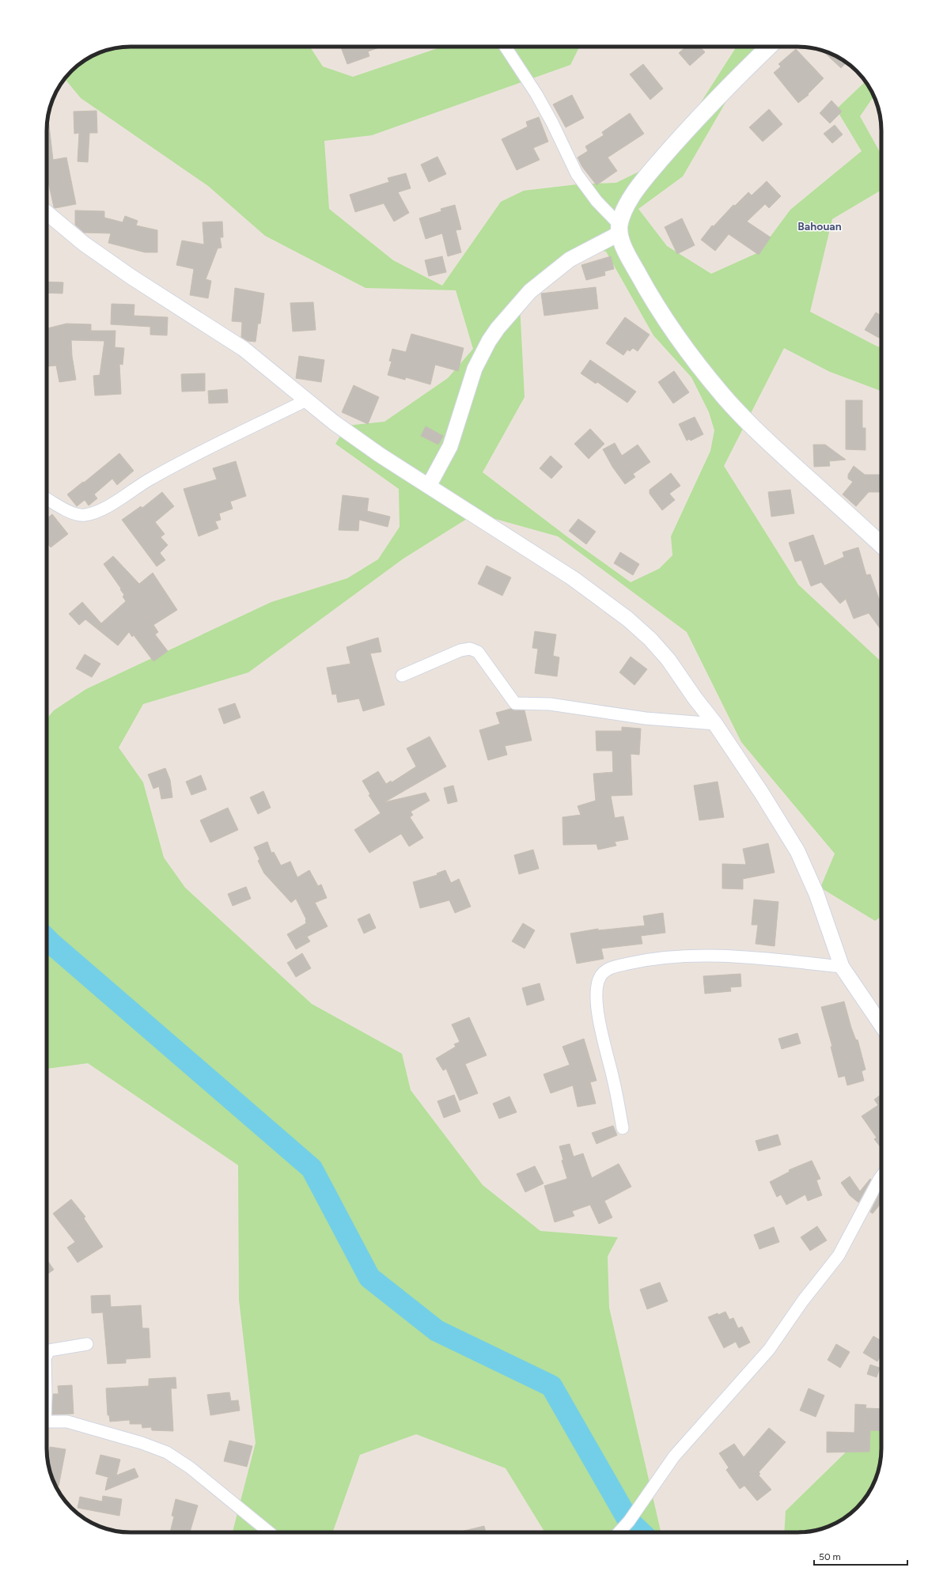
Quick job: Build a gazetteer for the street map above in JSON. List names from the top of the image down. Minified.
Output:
{"districts":["Bahouan"],"scale_bar":"50 m"}
